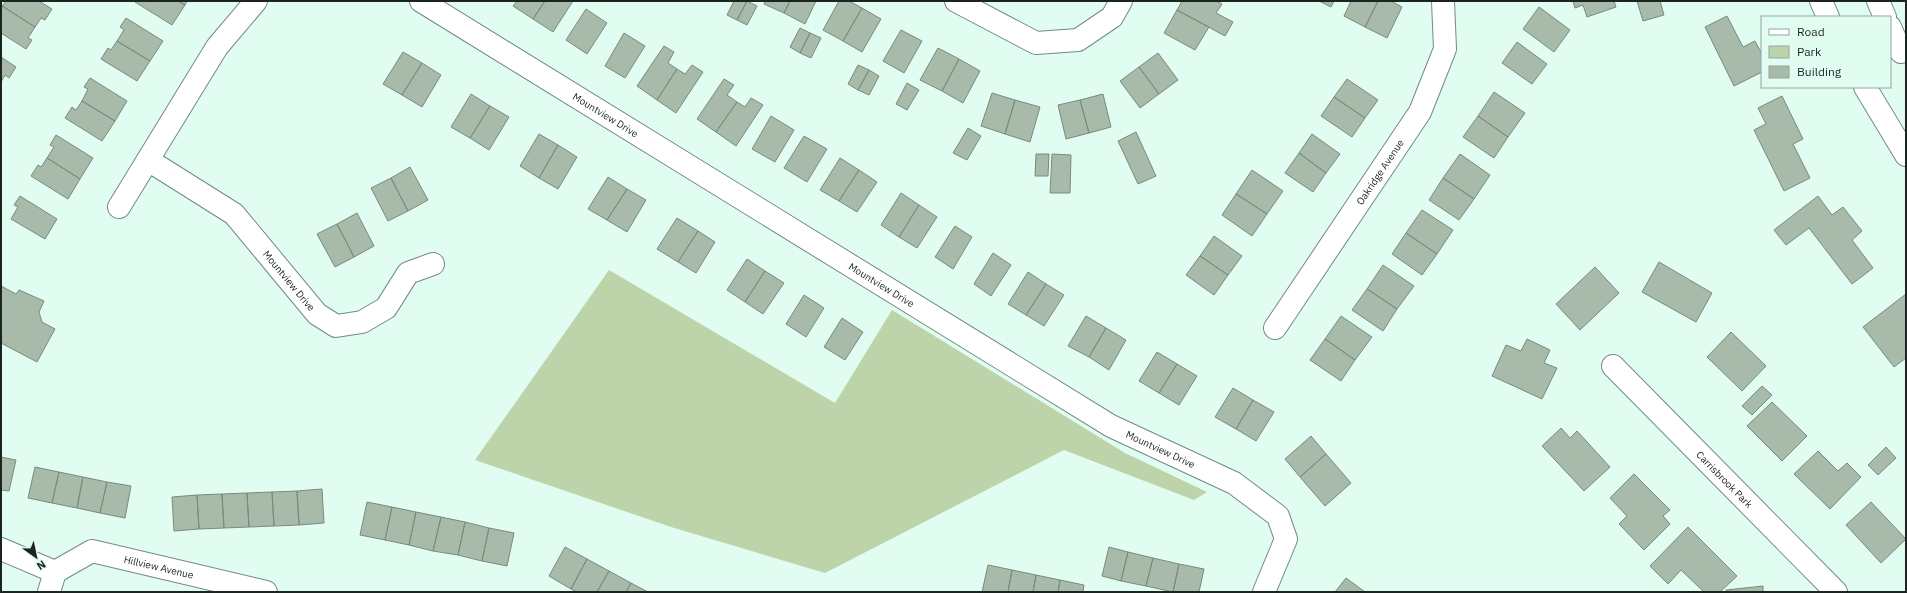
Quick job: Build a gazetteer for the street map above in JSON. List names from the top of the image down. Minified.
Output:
{"streets":{"street":["Mountview Drive","Oakridge Avenue","Carrisbrook Park","Hillview Avenue"]},"legend":["Road","Park","Building"],"north":"bottom right"}
